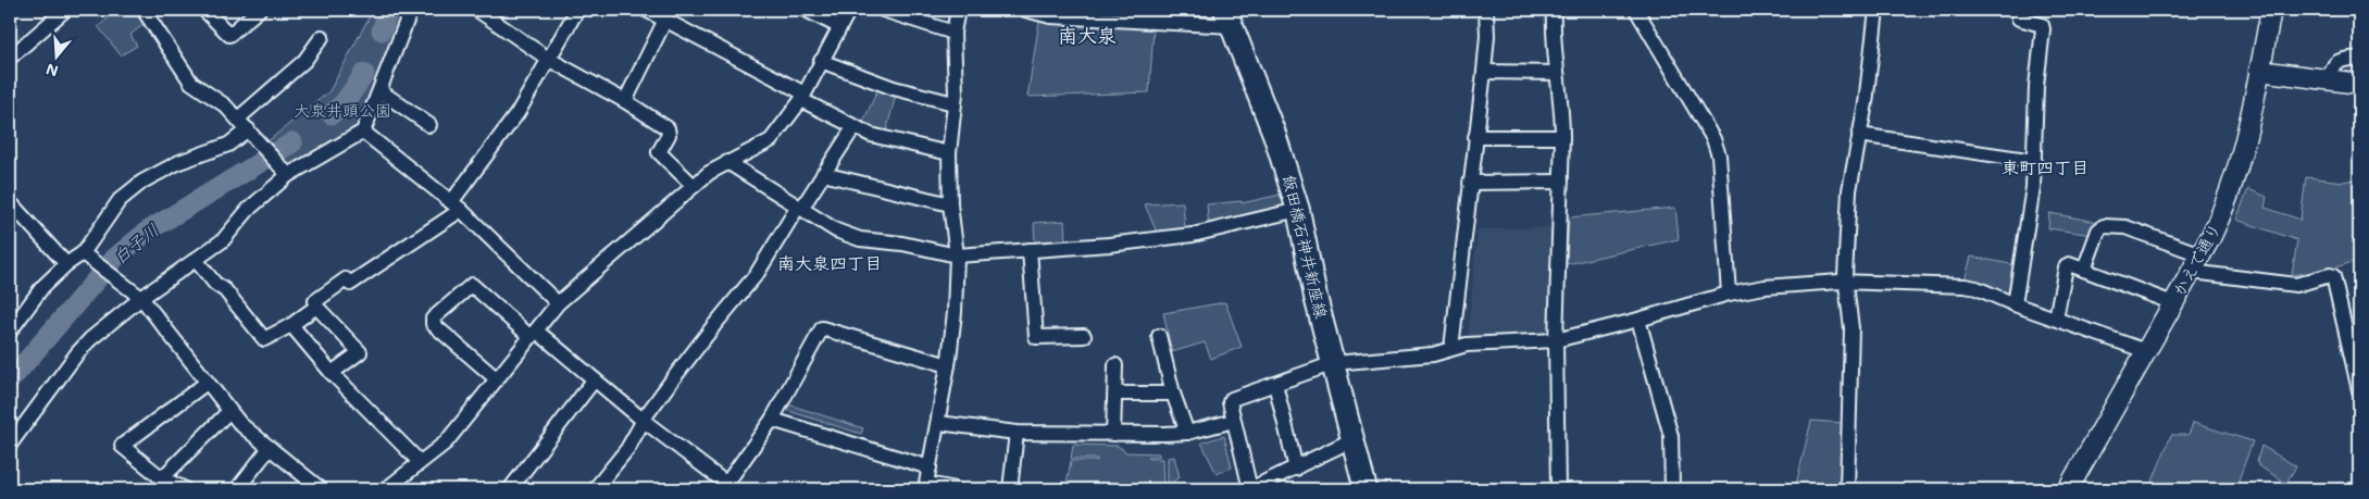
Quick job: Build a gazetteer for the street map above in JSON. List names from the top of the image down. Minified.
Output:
{"streets":{"main road":["飯田橋石神井新座線"],"street":["かえで通り"]},"districts":["南大泉","東町四丁目","南大泉四丁目"],"water":["白子川"],"parks":["大泉井頭公園"],"north":"bottom"}
